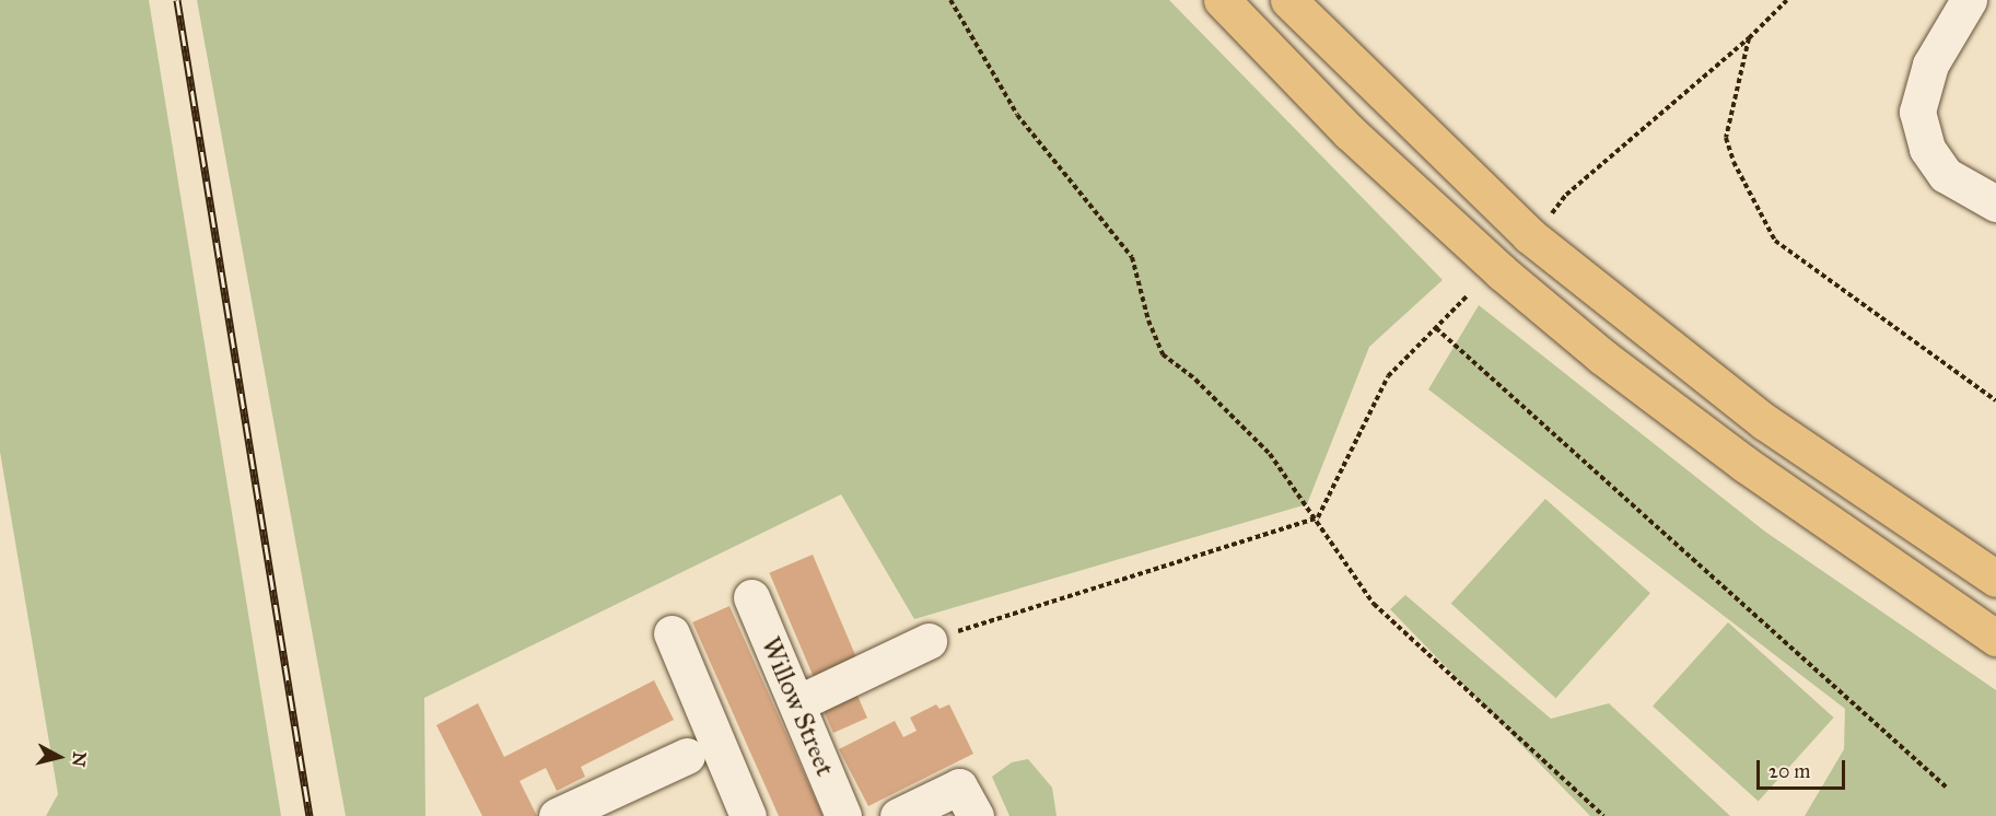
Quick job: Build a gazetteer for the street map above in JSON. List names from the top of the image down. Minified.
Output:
{"streets":{"street":["Willow Street"]},"scale_bar":"20 m","north":"right"}
